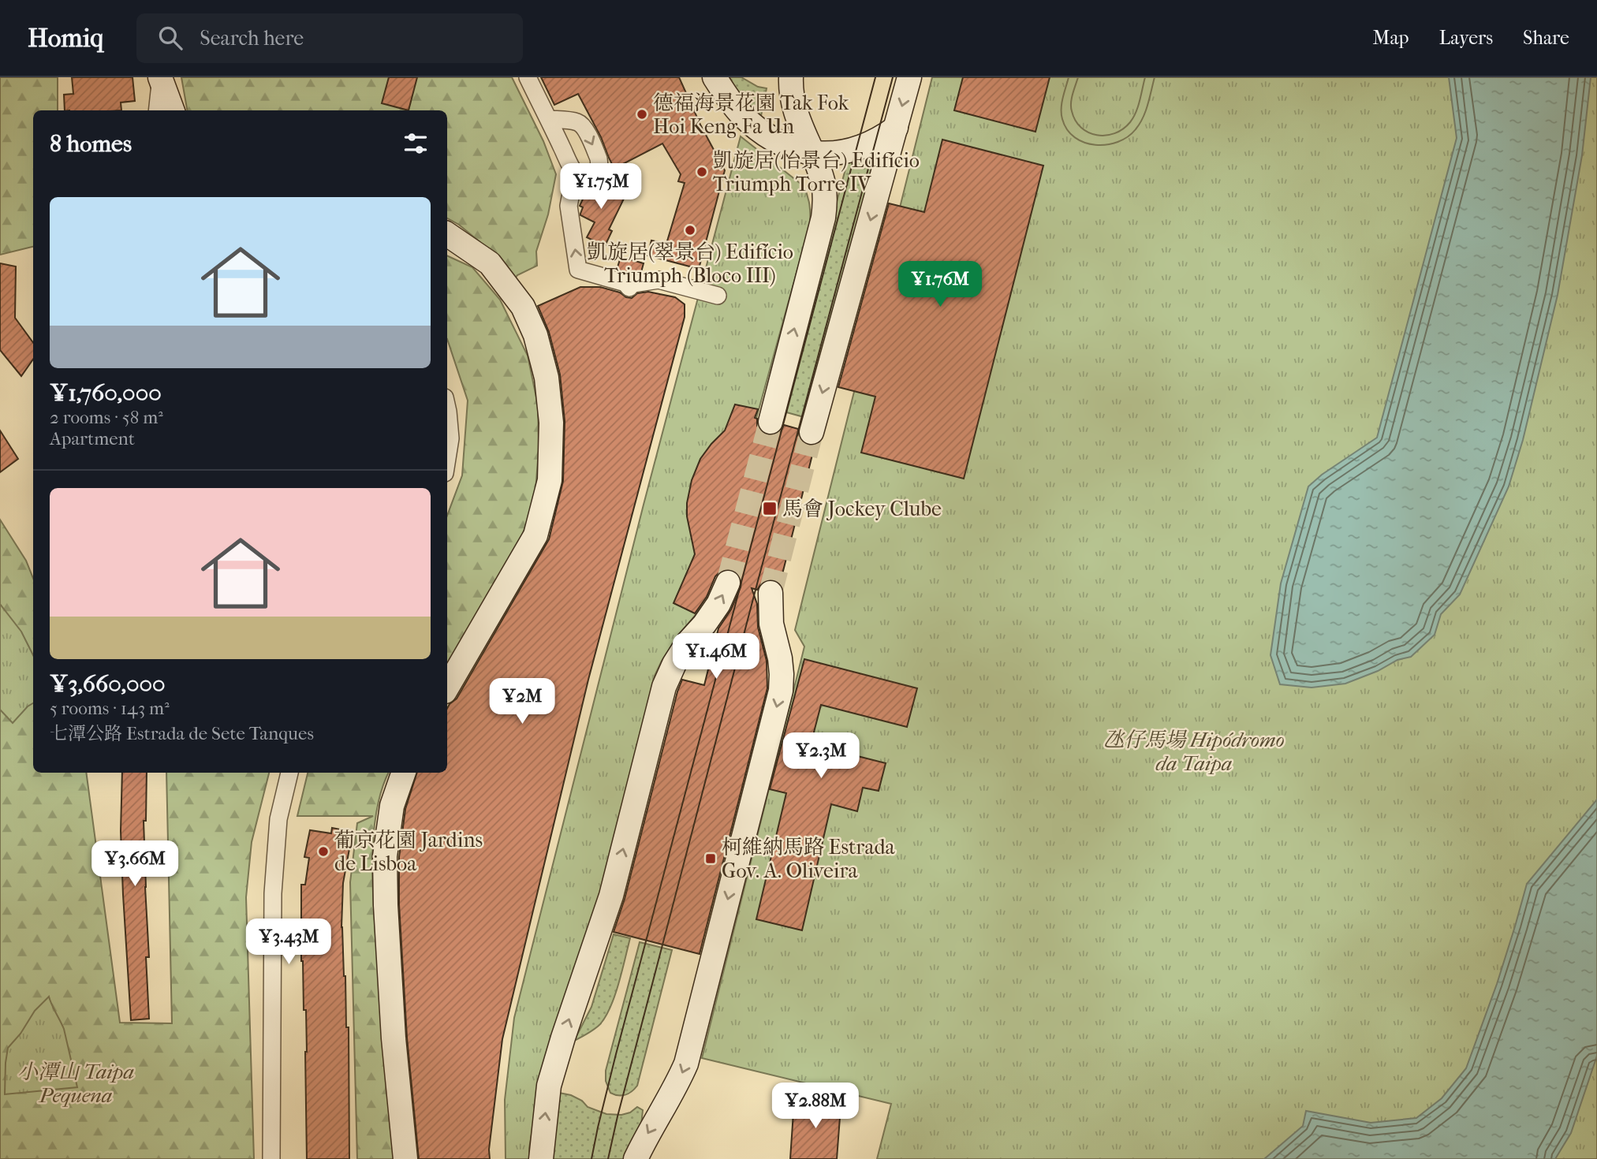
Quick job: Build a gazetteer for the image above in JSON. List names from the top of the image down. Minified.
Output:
{"parks":["氹仔馬場 Hipódromo da Taipa","小潭山 Taipa Pequena"],"places":{"other":["德福海景花園 Tak Fok Hoi Keng Fa Un","凱旋居(怡景台) Edifício Triumph Torre IV","凱旋居(翠景台) Edifício Triumph (Bloco III)","葡京花園 Jardins de Lisboa"],"transit":["馬會 Jockey Clube","柯維納馬路 Estrada Gov. A. Oliveira"]},"page":{"header":"Homiq","search":"Search here","nav":["Map","Layers","Share"],"heading":"8 homes","price":["¥1.75M","¥1.76M","¥1.46M","¥2M","¥2.3M","¥3.66M","¥3.43M","¥2.88M"],"list":[{"name":"¥1,760,000","note":"2 rooms · 58 m² · Apartment"},{"name":"¥3,660,000","note":"5 rooms · 143 m² · 七潭公路 Estrada de Sete Tanques"}]}}
